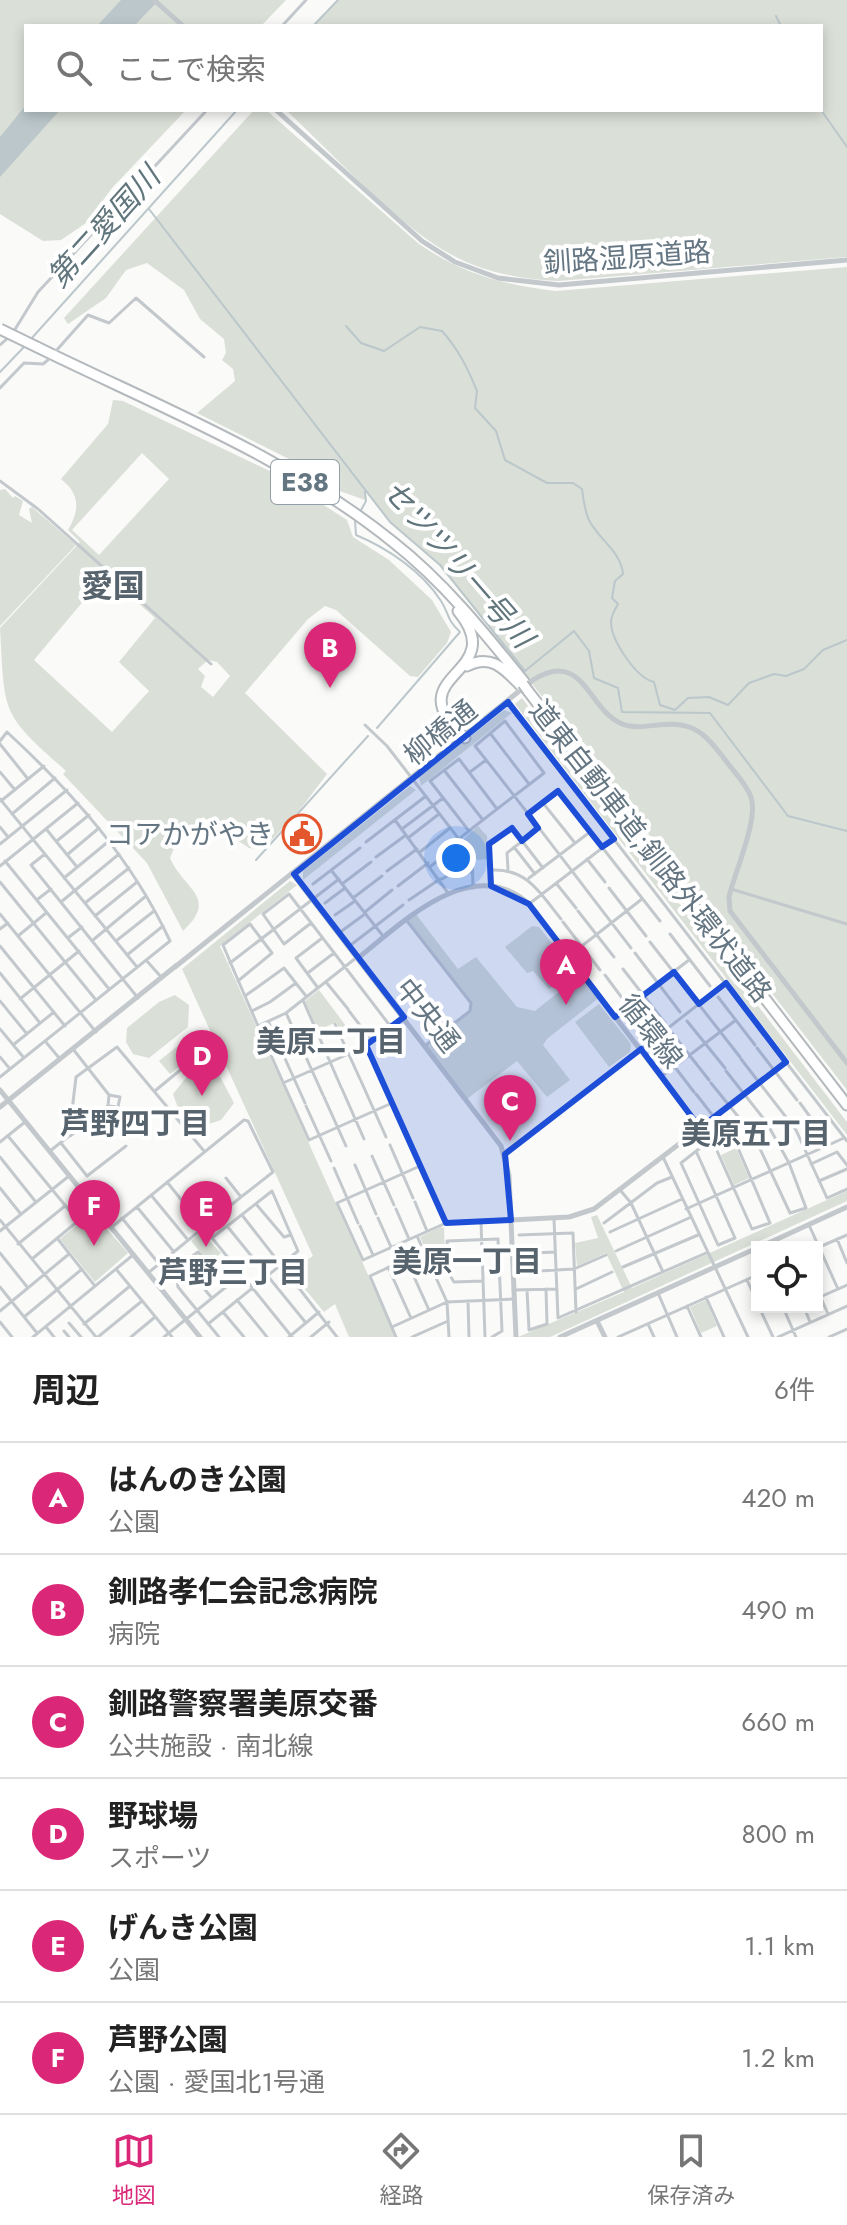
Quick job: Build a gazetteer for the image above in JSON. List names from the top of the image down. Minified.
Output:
{"streets":{"highway":["E38","道東自動車道;釧路外環状道路"],"street":["釧路湿原道路","柳橋通","中央通","循環線"]},"crossings":[["柳橋通","中央通"],["中央通","循環線"]],"districts":["愛国","美原二丁目","芦野四丁目","美原五丁目","美原一丁目","芦野三丁目"],"water":["第二愛国川","セツツリ一号川"],"places":{"public building":["コアかがやき"]},"page":{"search":"ここで検索","pins":["B","A","D","C","F","E"],"heading":["周辺","6件"],"list":[{"mark":"A","name":"はんのき公園","note":"公園","value":"420 m"},{"mark":"B","name":"釧路孝仁会記念病院","note":"病院","value":"490 m"},{"mark":"C","name":"釧路警察署美原交番","note":"公共施設 · 南北線","value":"660 m"},{"mark":"D","name":"野球場","note":"スポーツ","value":"800 m"},{"mark":"E","name":"げんき公園","note":"公園","value":"1.1 km"},{"mark":"F","name":"芦野公園","note":"公園 · 愛国北1号通","value":"1.2 km"}],"nav":["地図","経路","保存済み"]}}
